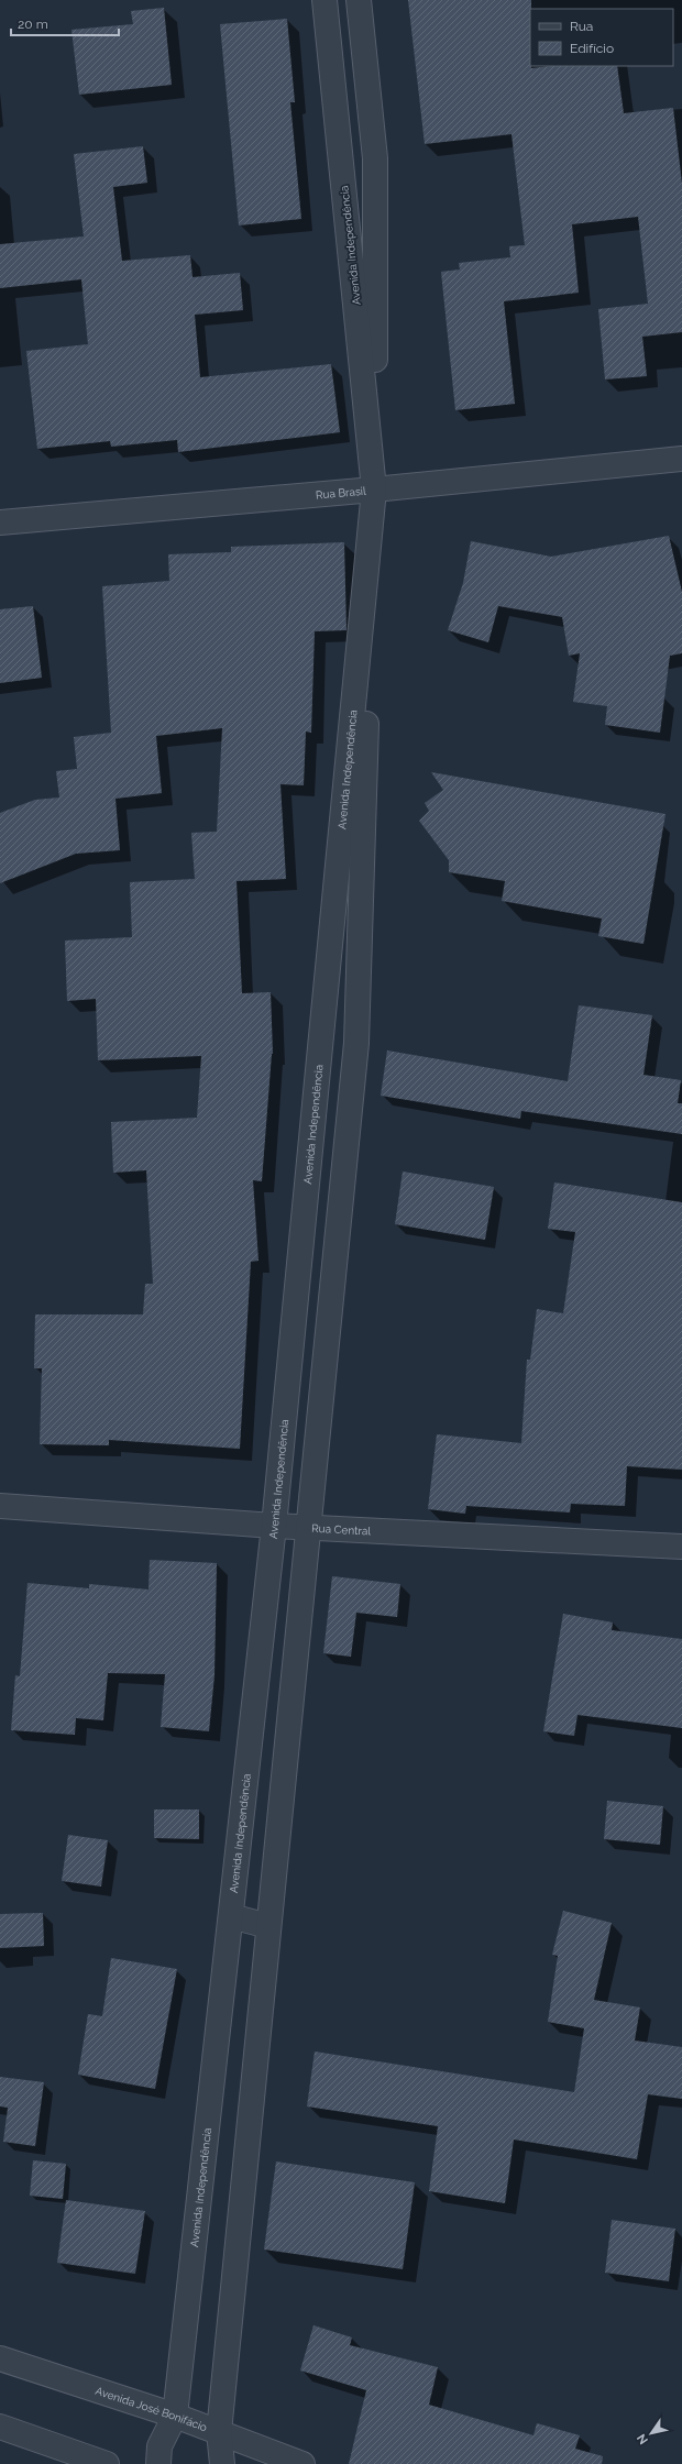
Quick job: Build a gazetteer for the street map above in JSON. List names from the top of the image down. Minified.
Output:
{"streets":{"street":["Avenida Independência","Rua Brasil","Rua Central","Avenida José Bonifácio"]},"crossings":[["Avenida Independência","Rua Brasil"],["Avenida Independência","Rua Central"],["Avenida Independência","Avenida José Bonifácio"]],"legend":["Rua","Edifício"],"scale_bar":"20 m","north":"bottom left"}
